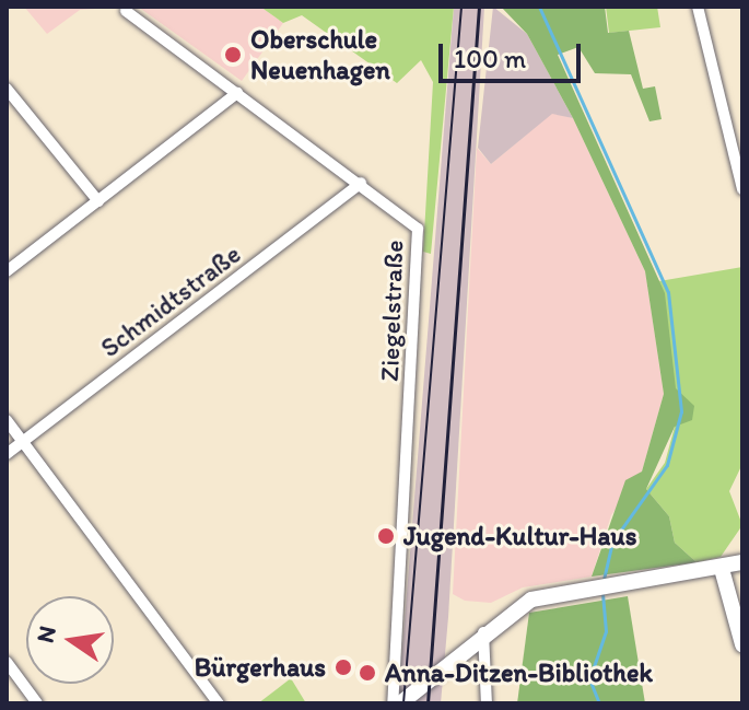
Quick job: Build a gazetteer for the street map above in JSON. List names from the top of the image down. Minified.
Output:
{"streets":{"street":["Schmidtstraße","Ziegelstraße"]},"crossings":[["Schmidtstraße","Ziegelstraße"]],"places":["Oberschule Neuenhagen","Jugend-Kultur-Haus","Bürgerhaus","Anna-Ditzen-Bibliothek"],"scale_bar":"100 m","north":"left"}
